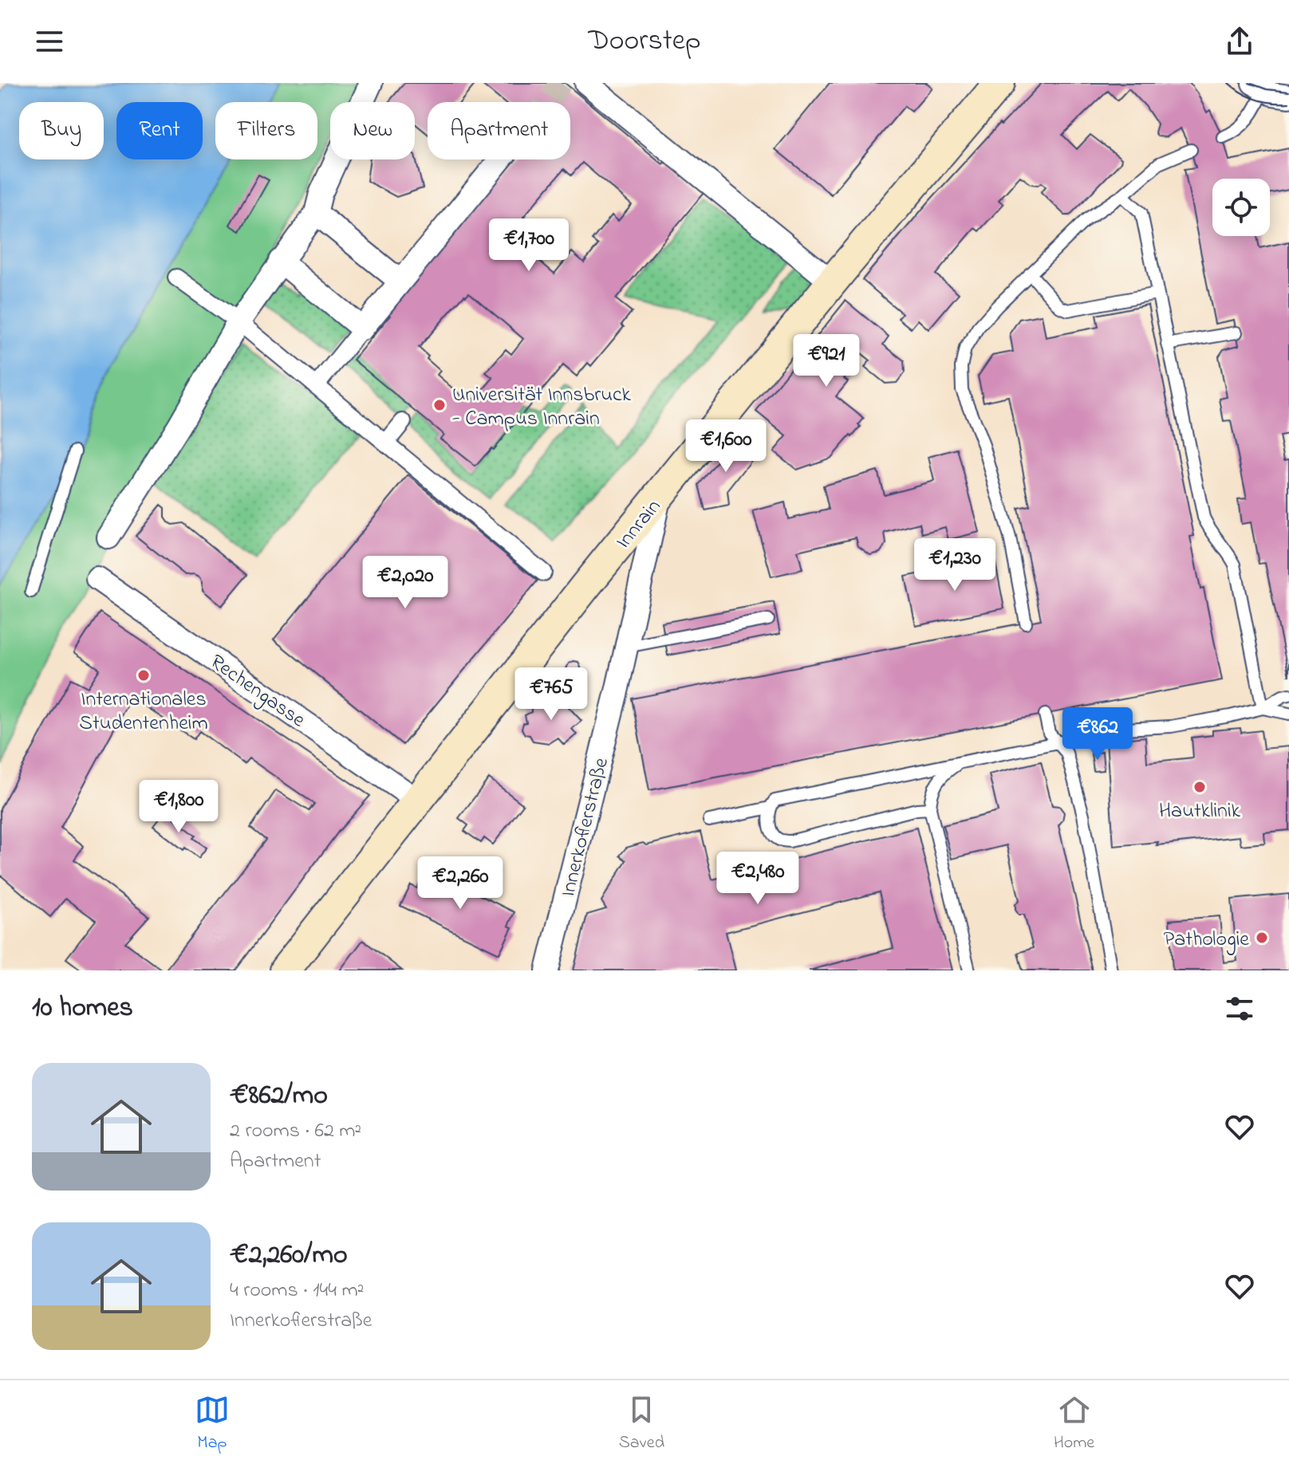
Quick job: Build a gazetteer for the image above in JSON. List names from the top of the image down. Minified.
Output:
{"streets":{"main road":["Innrain"],"street":["Rechengasse","Innerkoflerstraße"]},"crossings":[["Innrain","Rechengasse"],["Innrain","Innerkoflerstraße"]],"places":["Universität Innsbruck - Campus Innrain","Internationales Studentenheim","Hautklinik","Pathologie"],"page":{"header":"Doorstep","chip":["Buy","Rent","Filters","New","Apartment"],"price":["€1,700","€921","€1,600","€1,230","€2,020","€765","€862","€1,800","€2,480","€2,260"],"heading":"10 homes","list":[{"name":"€862/mo","note":"2 rooms · 62 m² · Apartment"},{"name":"€2,260/mo","note":"4 rooms · 144 m² · Innerkoflerstraße"}],"tabs":["Map","Saved","Home"]}}
